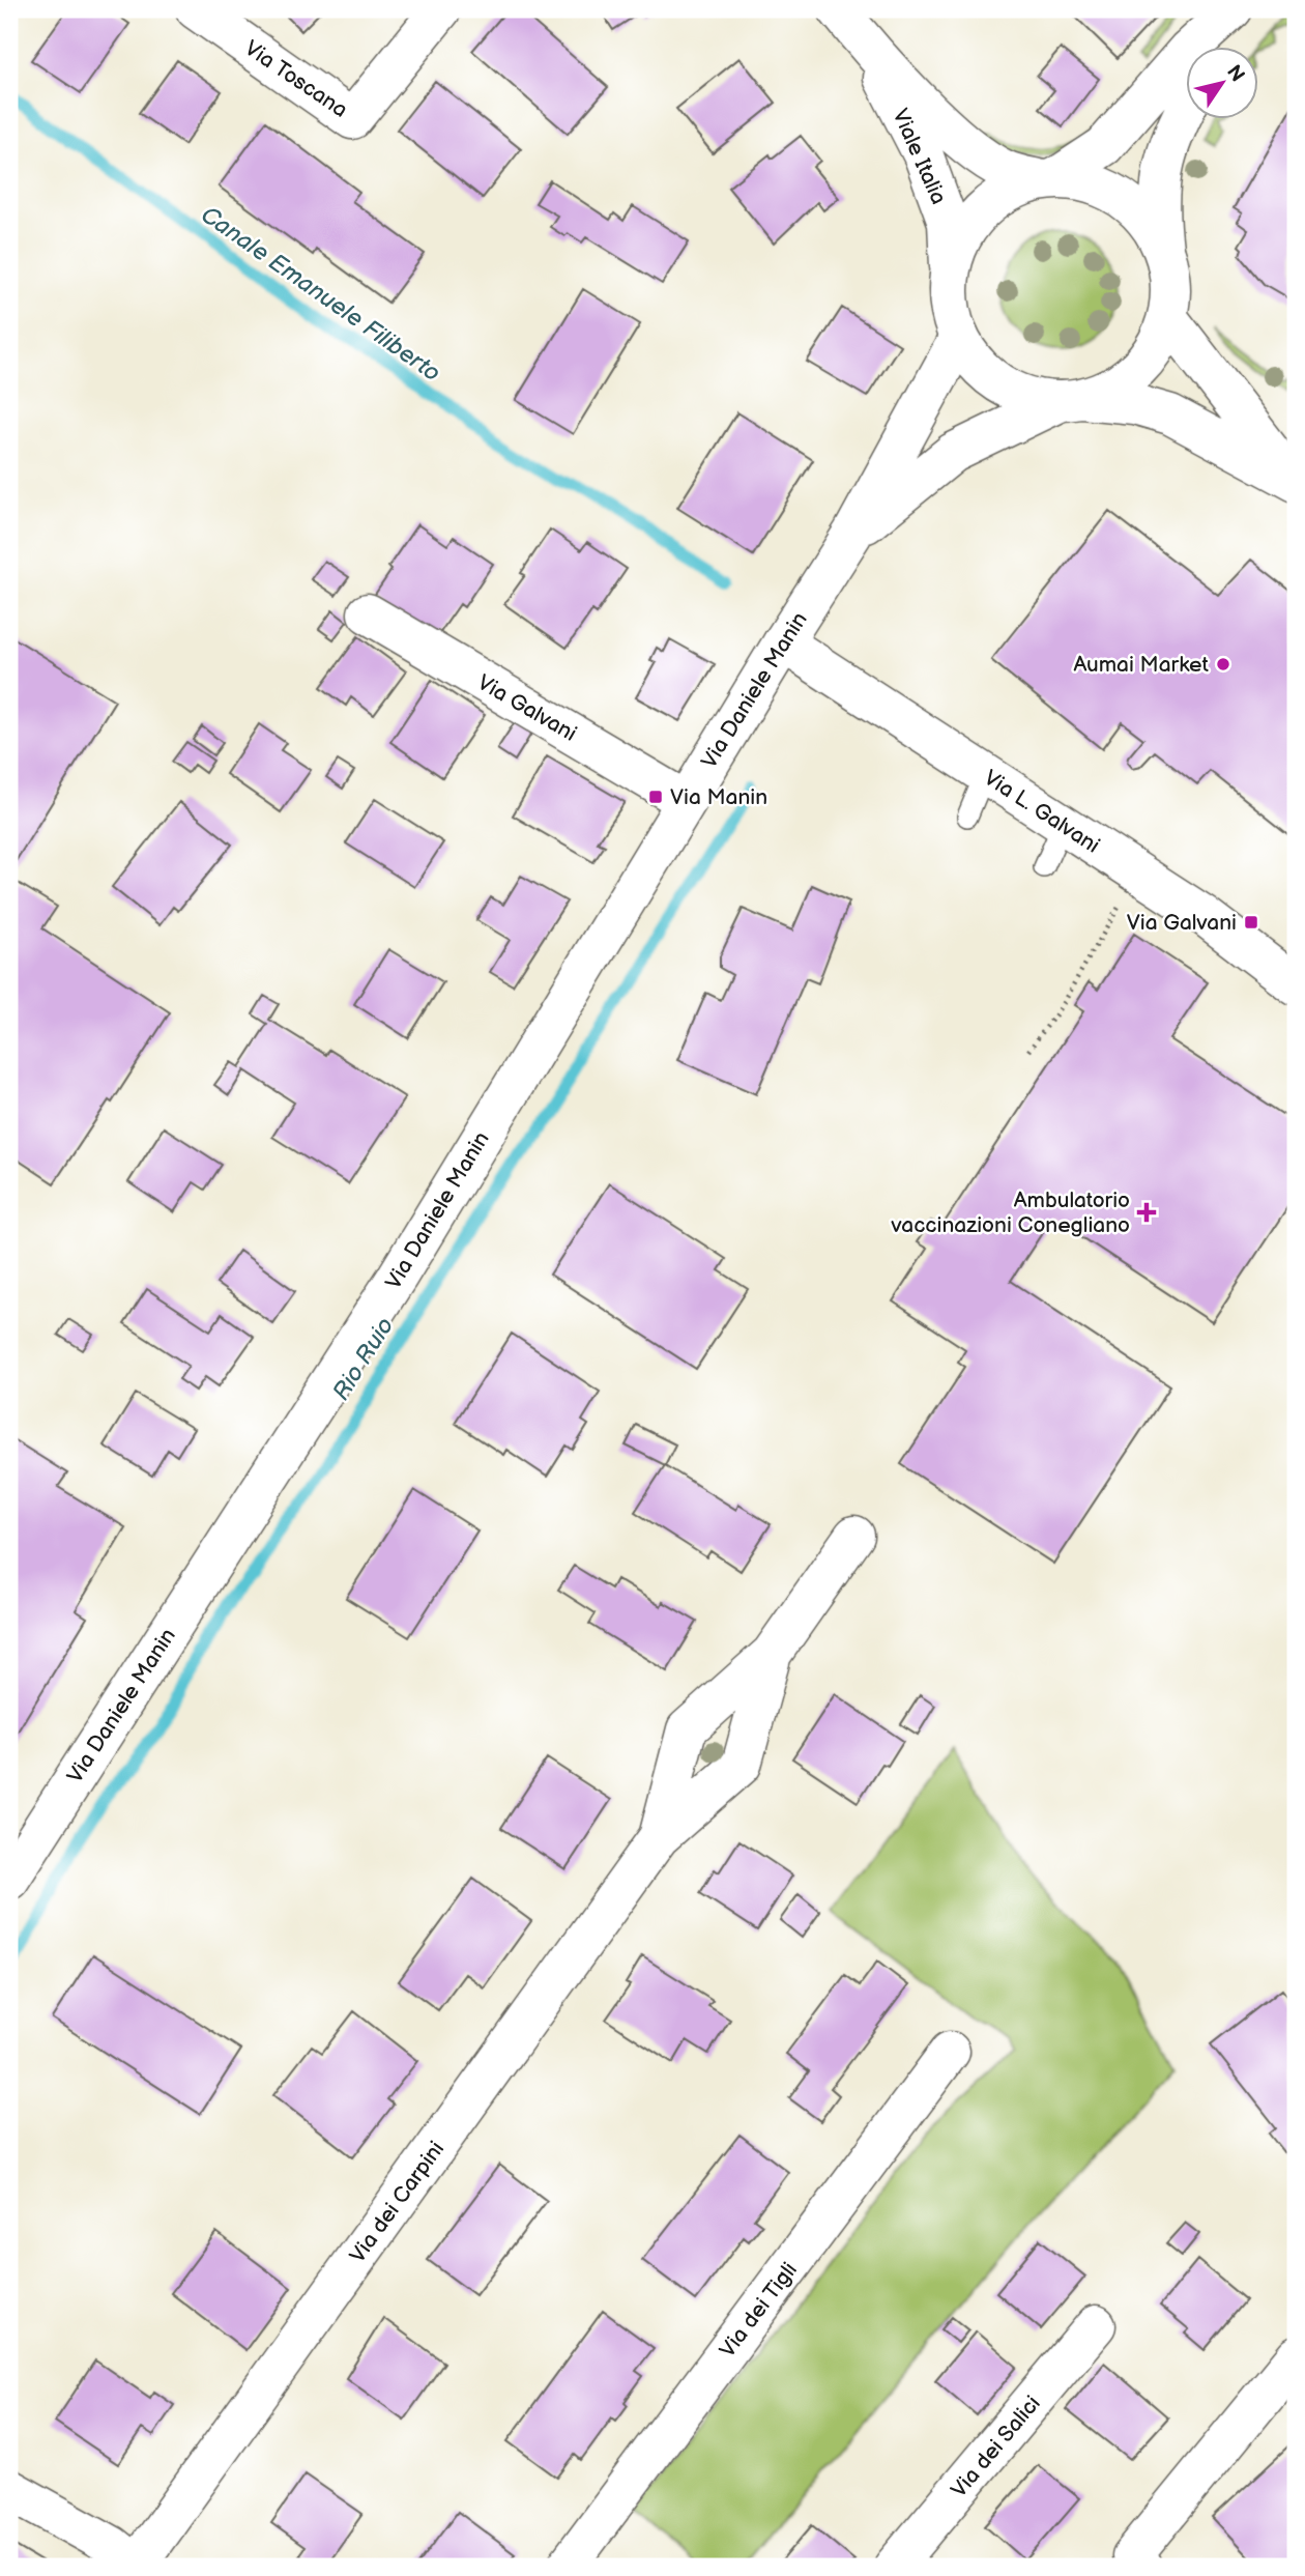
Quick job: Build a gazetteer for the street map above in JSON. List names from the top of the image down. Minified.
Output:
{"streets":{"street":["Via Toscana","Viale Italia","Via Daniele Manin","Via Galvani","Via L. Galvani","Via dei Carpini","Via dei Tigli","Via dei Salici"]},"crossings":[["Viale Italia","Via Daniele Manin"],["Via Daniele Manin","Via Galvani"],["Via Daniele Manin","Via L. Galvani"]],"water":["Canale Emanuele Filiberto","Rio Ruio"],"places":{"other":["Aumai Market"],"transit":["Via Manin","Via Galvani"],"health":["Ambulatorio vaccinazioni Conegliano"]},"north":"top right"}
